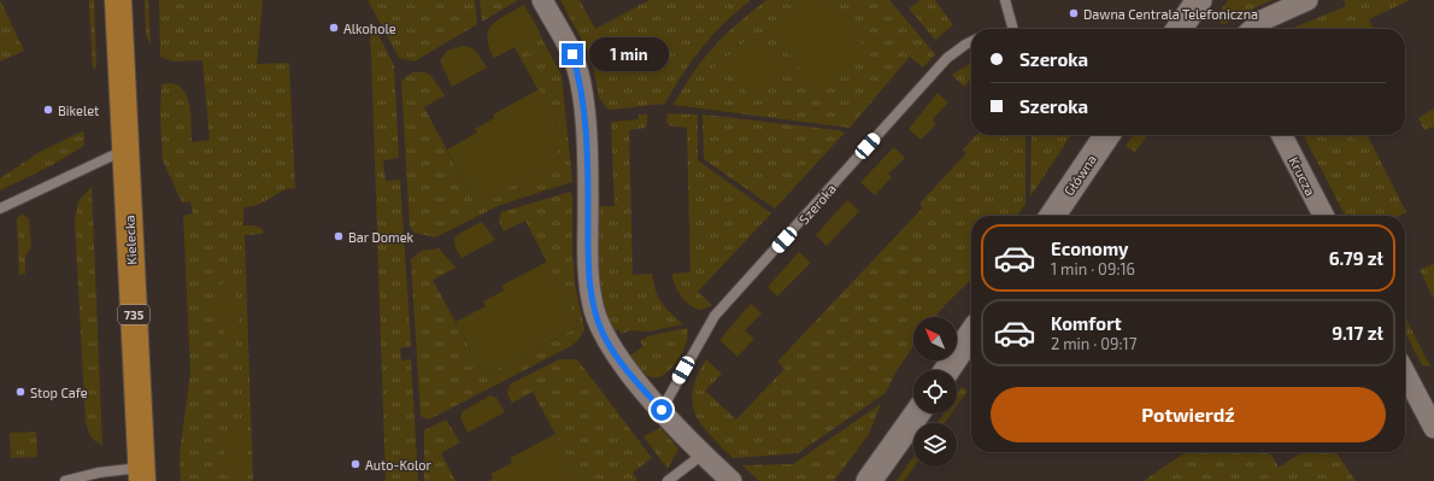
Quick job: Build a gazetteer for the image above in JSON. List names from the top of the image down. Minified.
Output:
{"streets":{"main road":["Kielecka","735"],"street":["Główna","Krucza"],"lane":["Szeroka"]},"places":["Dawna Centrala Telefoniczna","Alkohole","Bikelet","Bar Domek","Stop Cafe","Auto-Kolor"],"north":"top left","page":{"banner":["Szeroka","Szeroka"],"bubble":"1 min","list":[{"name":"Economy","note":"1 min · 09:16","value":"6.79 zł"},{"name":"Komfort","note":"2 min · 09:17","value":"9.17 zł"}],"buttons":"Potwierdź"}}
